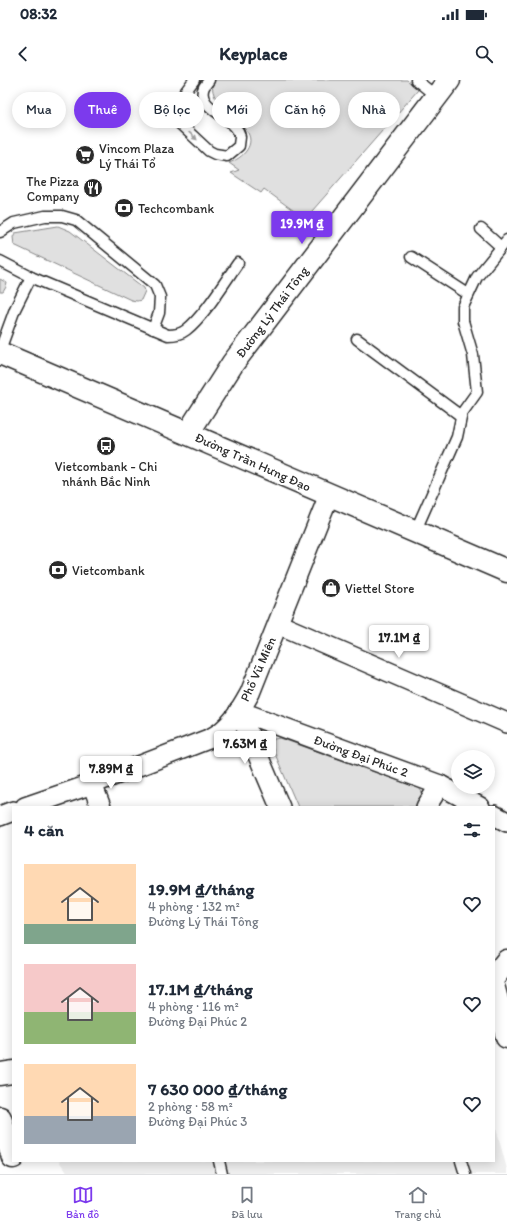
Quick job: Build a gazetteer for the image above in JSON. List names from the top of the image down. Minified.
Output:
{"streets":{"main road":["Đường Lý Thái Tông","Đường Trần Hưng Đạo"],"street":["Phố Vũ Miên","Đường Đại Phúc 2"]},"crossings":[["Đường Lý Thái Tông","Đường Trần Hưng Đạo"],["Đường Trần Hưng Đạo","Phố Vũ Miên"],["Phố Vũ Miên","Đường Đại Phúc 2"]],"places":{"supermarket":["Vincom Plaza Lý Thái Tổ"],"restaurant":["The Pizza Company"],"bank":["Techcombank","Vietcombank"],"bus stop":["Vietcombank - Chi nhánh Bắc Ninh"],"shop":["Viettel Store"]},"page":{"status":"08:32","header":"Keyplace","chip":["Mua","Thuê","Bộ lọc","Mới","Căn hộ","Nhà"],"price":["19.9M ₫","17.1M ₫","7.63M ₫","7.89M ₫"],"heading":"4 căn","list":[{"name":"19.9M ₫/tháng","note":"4 phòng · 132 m² · Đường Lý Thái Tông"},{"name":"17.1M ₫/tháng","note":"4 phòng · 116 m² · Đường Đại Phúc 2"},{"name":"7 630 000 ₫/tháng","note":"2 phòng · 58 m² · Đường Đại Phúc 3"}],"tabs":["Bản đồ","Đã lưu","Trang chủ"]}}
